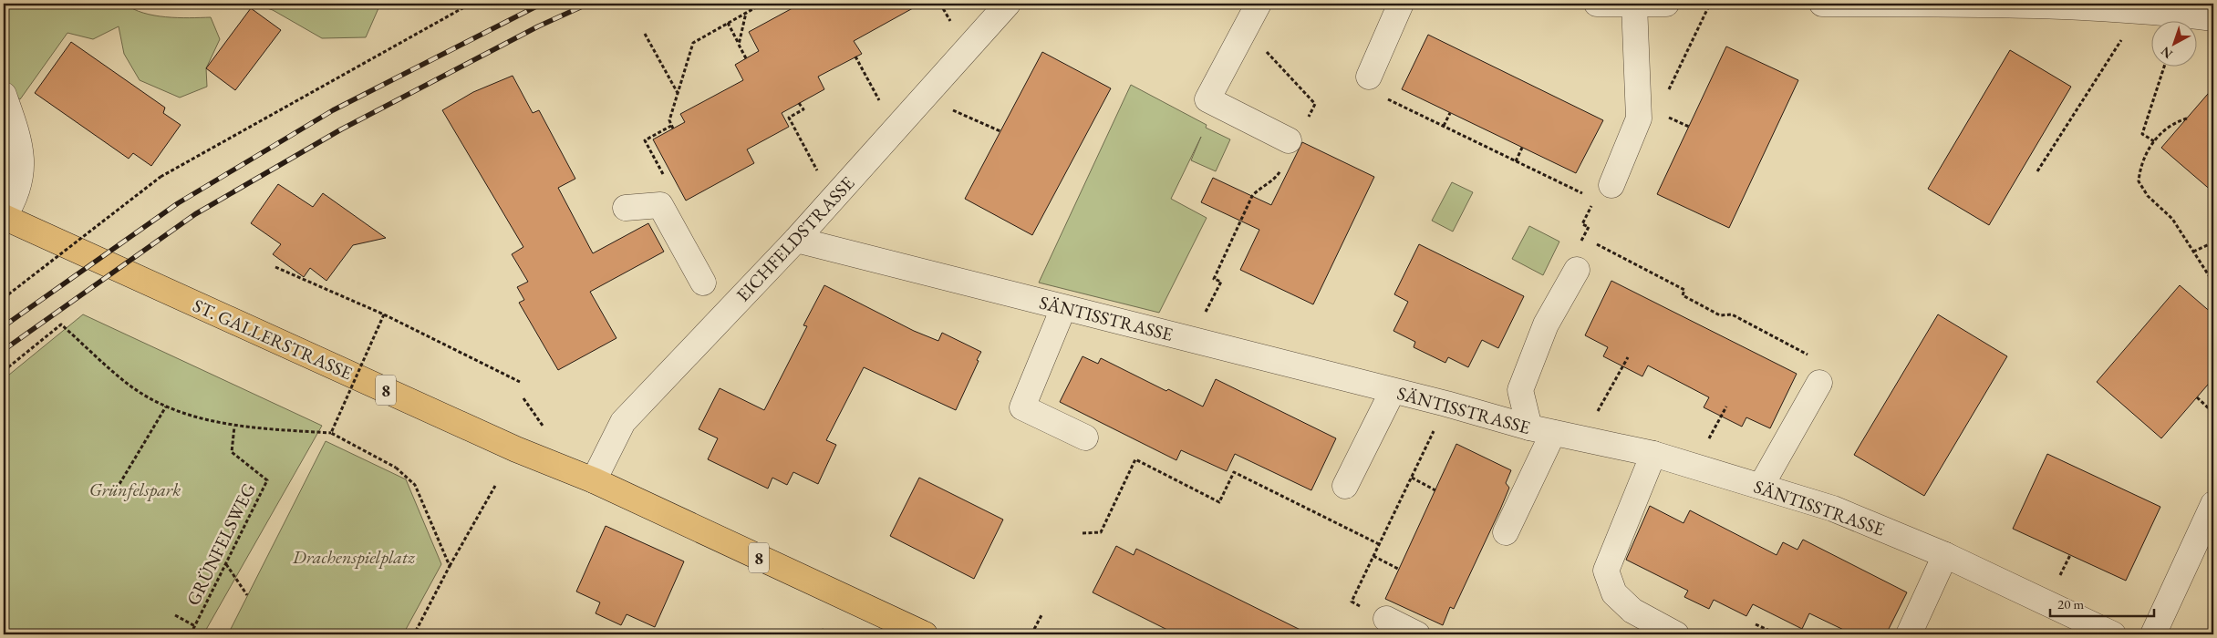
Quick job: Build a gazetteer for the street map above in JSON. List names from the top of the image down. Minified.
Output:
{"streets":{"main road":["ST. GALLERSTRASSE","8"],"street":["EICHFELDSTRASSE","SÄNTISSTRASSE"],"path":["GRÜNFELSWEG"]},"crossings":[["EICHFELDSTRASSE","SÄNTISSTRASSE"],["EICHFELDSTRASSE","ST. GALLERSTRASSE"],["EICHFELDSTRASSE","8"],["ST. GALLERSTRASSE","8"]],"parks":["Grünfelspark","Drachenspielplatz"],"scale_bar":"20 m","north":"bottom left"}
